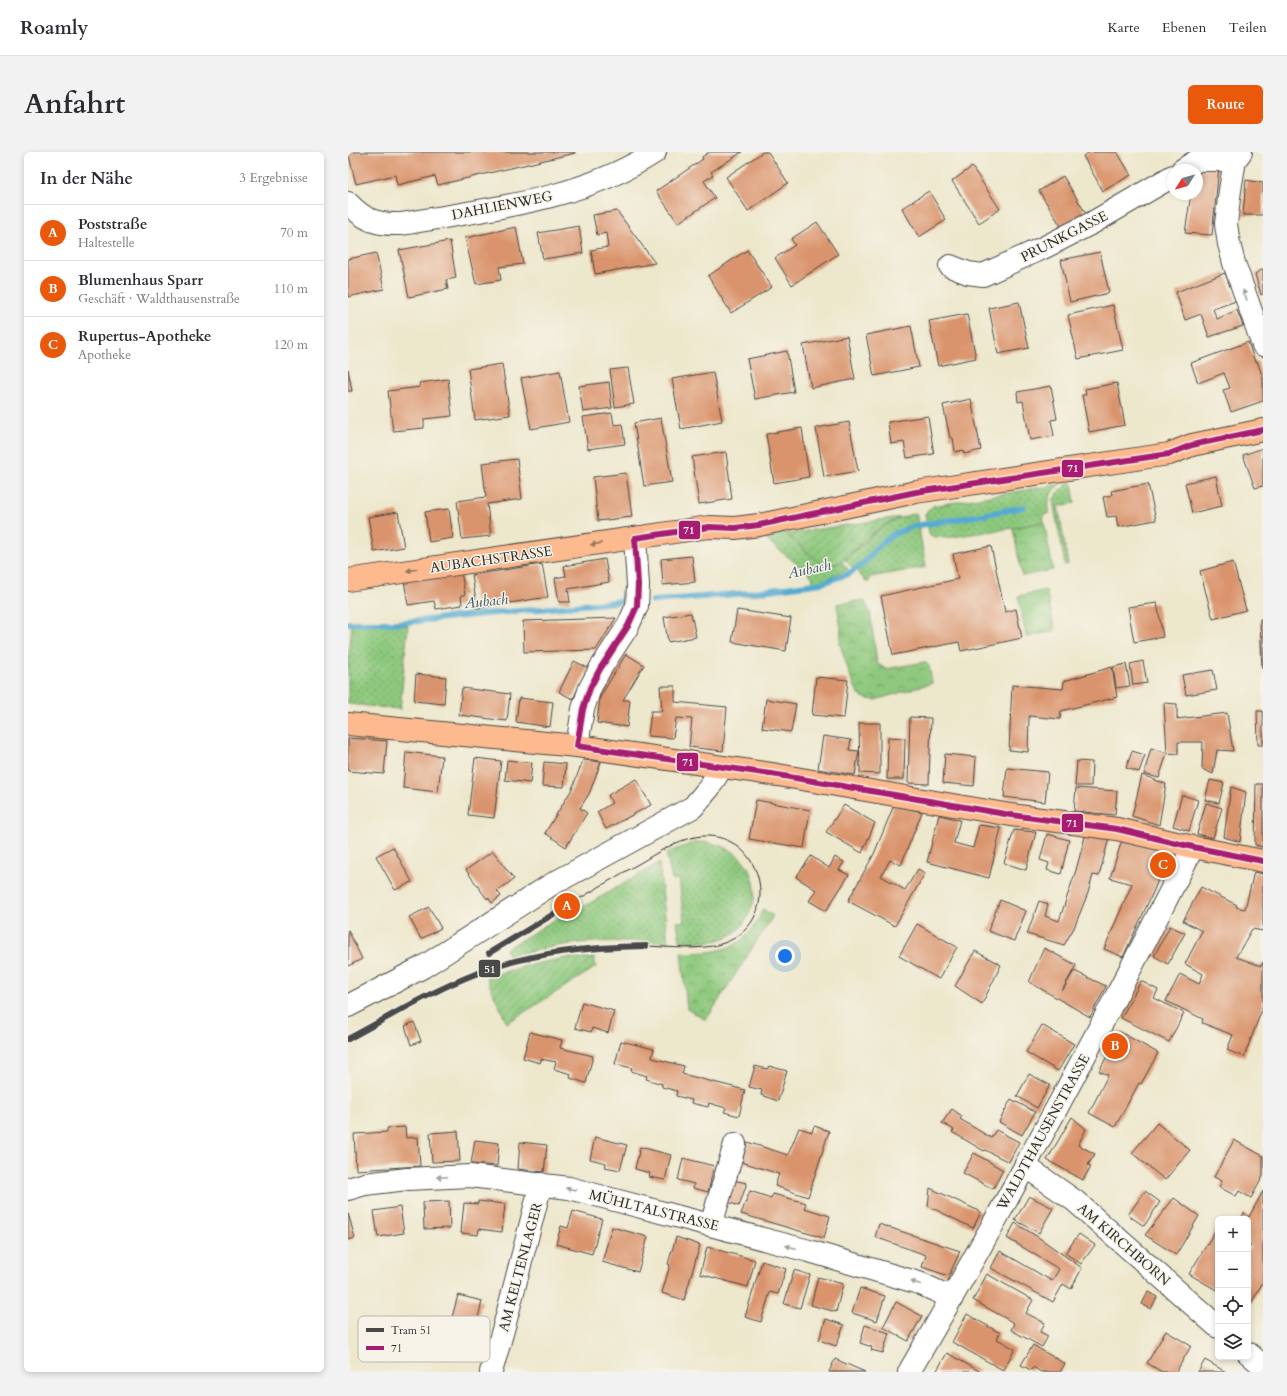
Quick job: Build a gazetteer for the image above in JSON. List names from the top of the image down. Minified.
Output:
{"streets":{"main road":["AUBACHSTRASSE"],"street":["DAHLIENWEG","PRUNKGASSE","WALDTHAUSENSTRASSE","MÜHLTALSTRASSE","AM KIRCHBORN","AM KELTENLAGER"]},"crossings":[["WALDTHAUSENSTRASSE","MÜHLTALSTRASSE"],["WALDTHAUSENSTRASSE","AM KIRCHBORN"],["MÜHLTALSTRASSE","AM KELTENLAGER"]],"one_way":["MÜHLTALSTRASSE"],"water":["Aubach"],"lines":["transit line 71","tram line 51"],"legend":["Tram 51","71"],"north":"bottom left","page":{"header":"Roamly","nav":["Karte","Ebenen","Teilen"],"title":"Anfahrt","buttons":"Route","heading":["In der Nähe","3 Ergebnisse"],"list":[{"mark":"A","name":"Poststraße","note":"Haltestelle","value":"70 m"},{"mark":"B","name":"Blumenhaus Sparr","note":"Geschäft · Waldthausenstraße","value":"110 m"},{"mark":"C","name":"Rupertus-Apotheke","note":"Apotheke","value":"120 m"}],"pins":["C","A","B"],"map_buttons":["+","−"]}}
